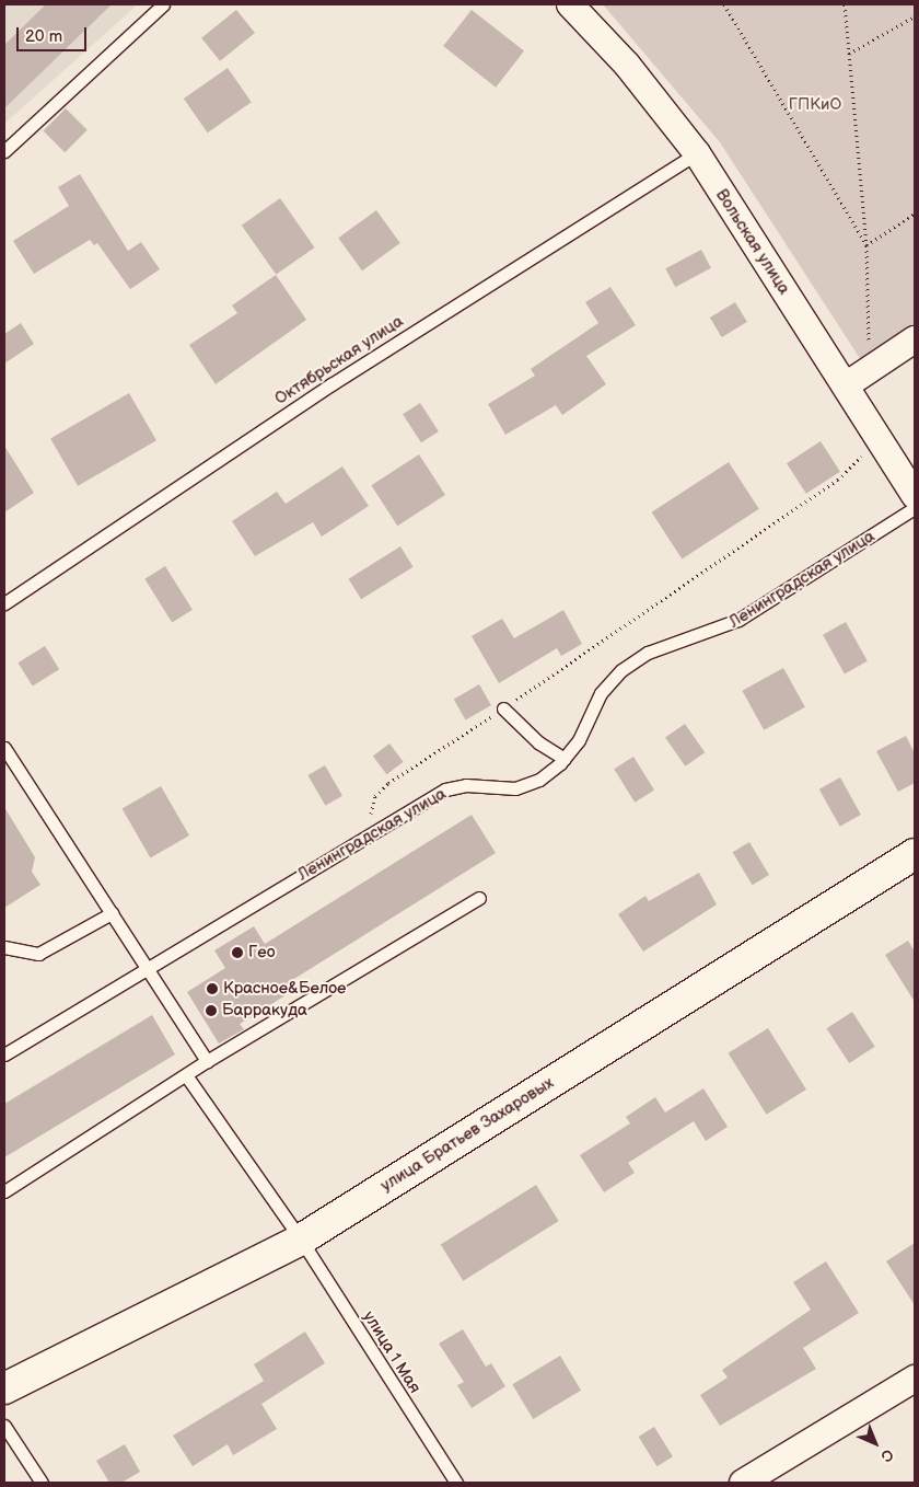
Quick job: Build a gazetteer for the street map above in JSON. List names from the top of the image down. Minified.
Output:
{"streets":{"main road":["улица Братьев Захаровых"],"street":["Вольская улица"],"lane":["Октябрьская улица","Ленинградская улица","улица 1 Мая"]},"crossings":[["Вольская улица","Октябрьская улица"],["улица Братьев Захаровых","улица 1 Мая"]],"parks":["ГПКиО"],"places":["Гео","Красное&Белое","Барракуда"],"scale_bar":"20 m","north":"bottom right"}
